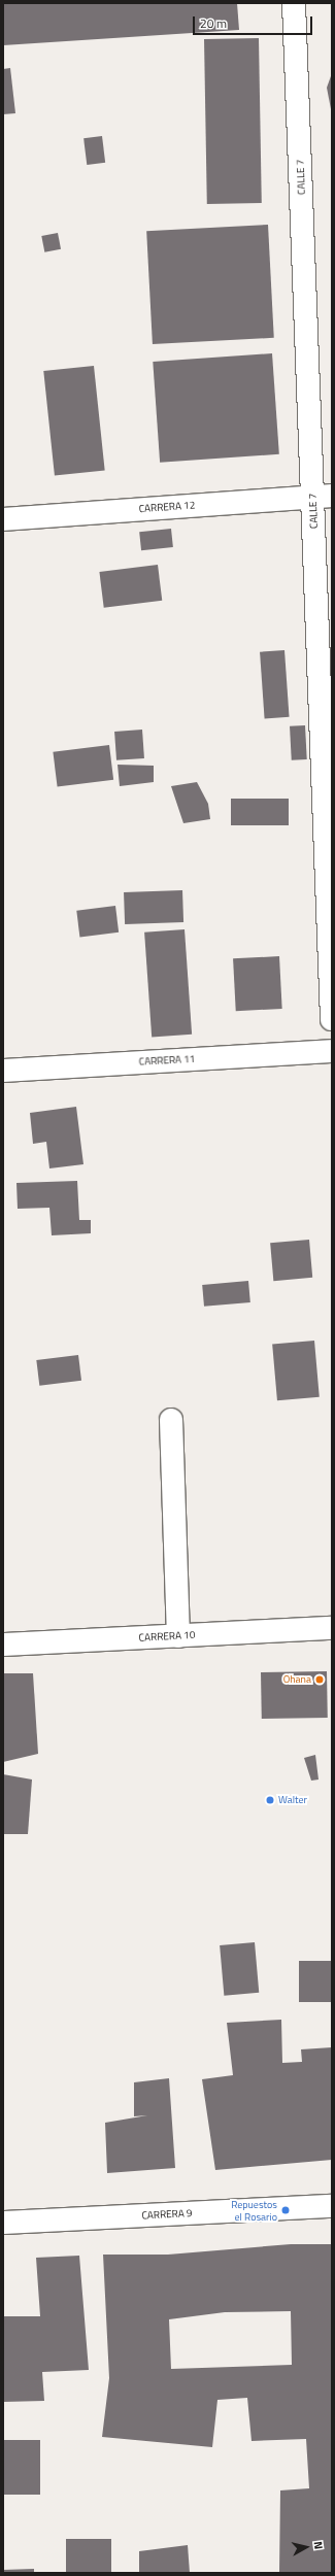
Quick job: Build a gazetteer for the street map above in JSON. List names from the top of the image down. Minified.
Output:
{"streets":{"street":["CALLE 7","CARRERA 12","CARRERA 11","CARRERA 10","CARRERA 9"]},"crossings":[["CALLE 7","CARRERA 12"]],"places":["Ohana","Walter","Repuestos el Rosario"],"scale_bar":"20 m","north":"right"}
